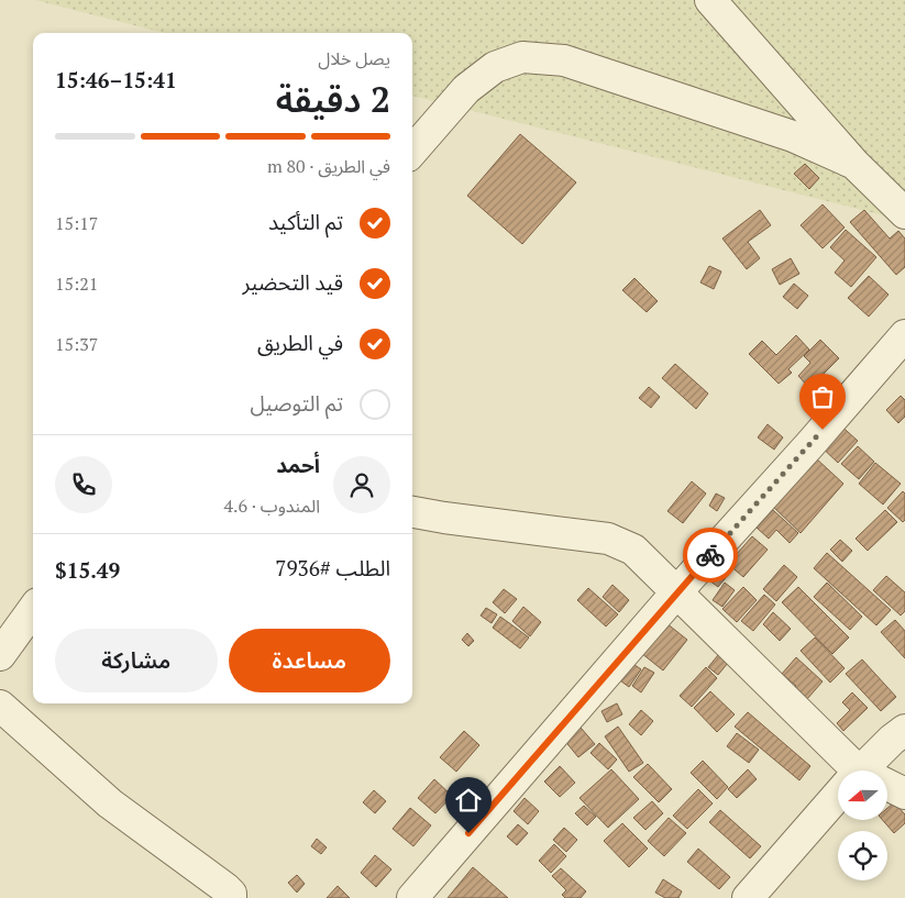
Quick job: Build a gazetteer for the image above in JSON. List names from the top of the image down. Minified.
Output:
{"north":"left","page":{"heading":["2 دقيقة","يصل خلال","15:41–15:46"],"panel":["أحمد","المندوب · 4.6","الطلب #7936","$15.49"],"bar":"في الطريق · 80 m","list":[["تم التأكيد","15:17"],["قيد التحضير","15:21"],["في الطريق","15:37"],"تم التوصيل"],"buttons":["مساعدة","مشاركة"]}}
